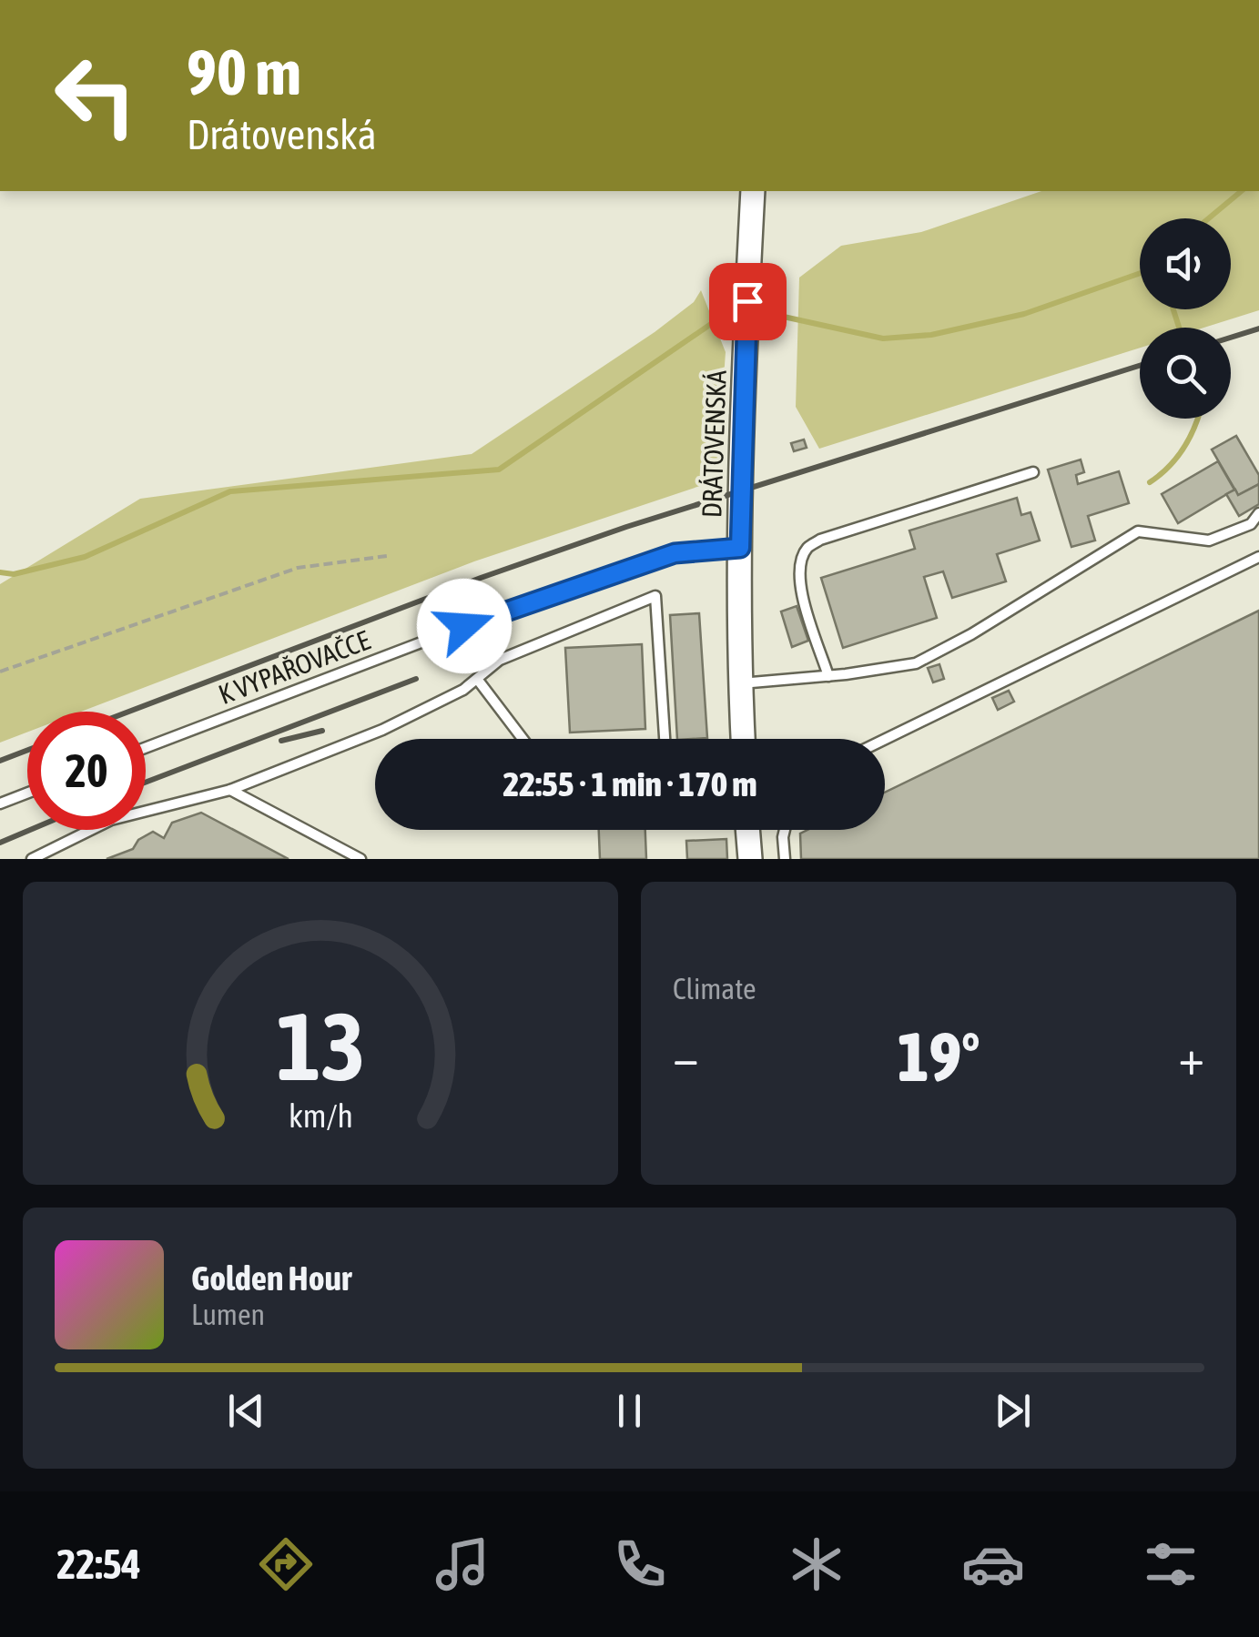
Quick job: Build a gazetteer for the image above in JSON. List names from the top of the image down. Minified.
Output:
{"streets":{"street":["DRÁTOVENSKÁ"],"lane":["K VYPAŘOVAČCE"]},"crossings":[["DRÁTOVENSKÁ","K VYPAŘOVAČCE"]],"page":{"turn":["90 m","Drátovenská"],"limit":"20","trip":"22:55 · 1 min · 170 m","tile":"Climate","heat":["−","19°","+"],"song":["Golden Hour","Lumen"],"tabs":"22:54","gauge":["13","km/h"]}}
